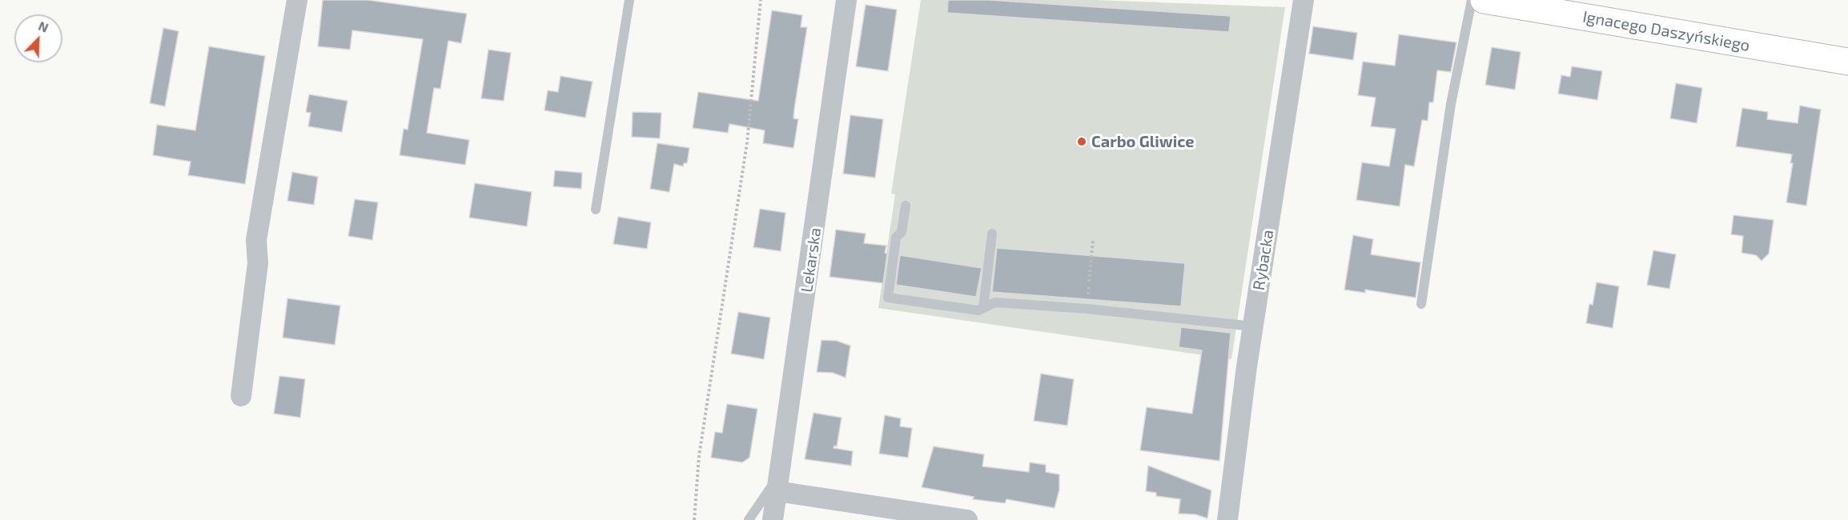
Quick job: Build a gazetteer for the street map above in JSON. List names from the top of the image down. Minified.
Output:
{"streets":{"main road":["Ignacego Daszyńskiego"],"street":["Lekarska","Rybacka"]},"places":["Carbo Gliwice"],"north":"top right"}
